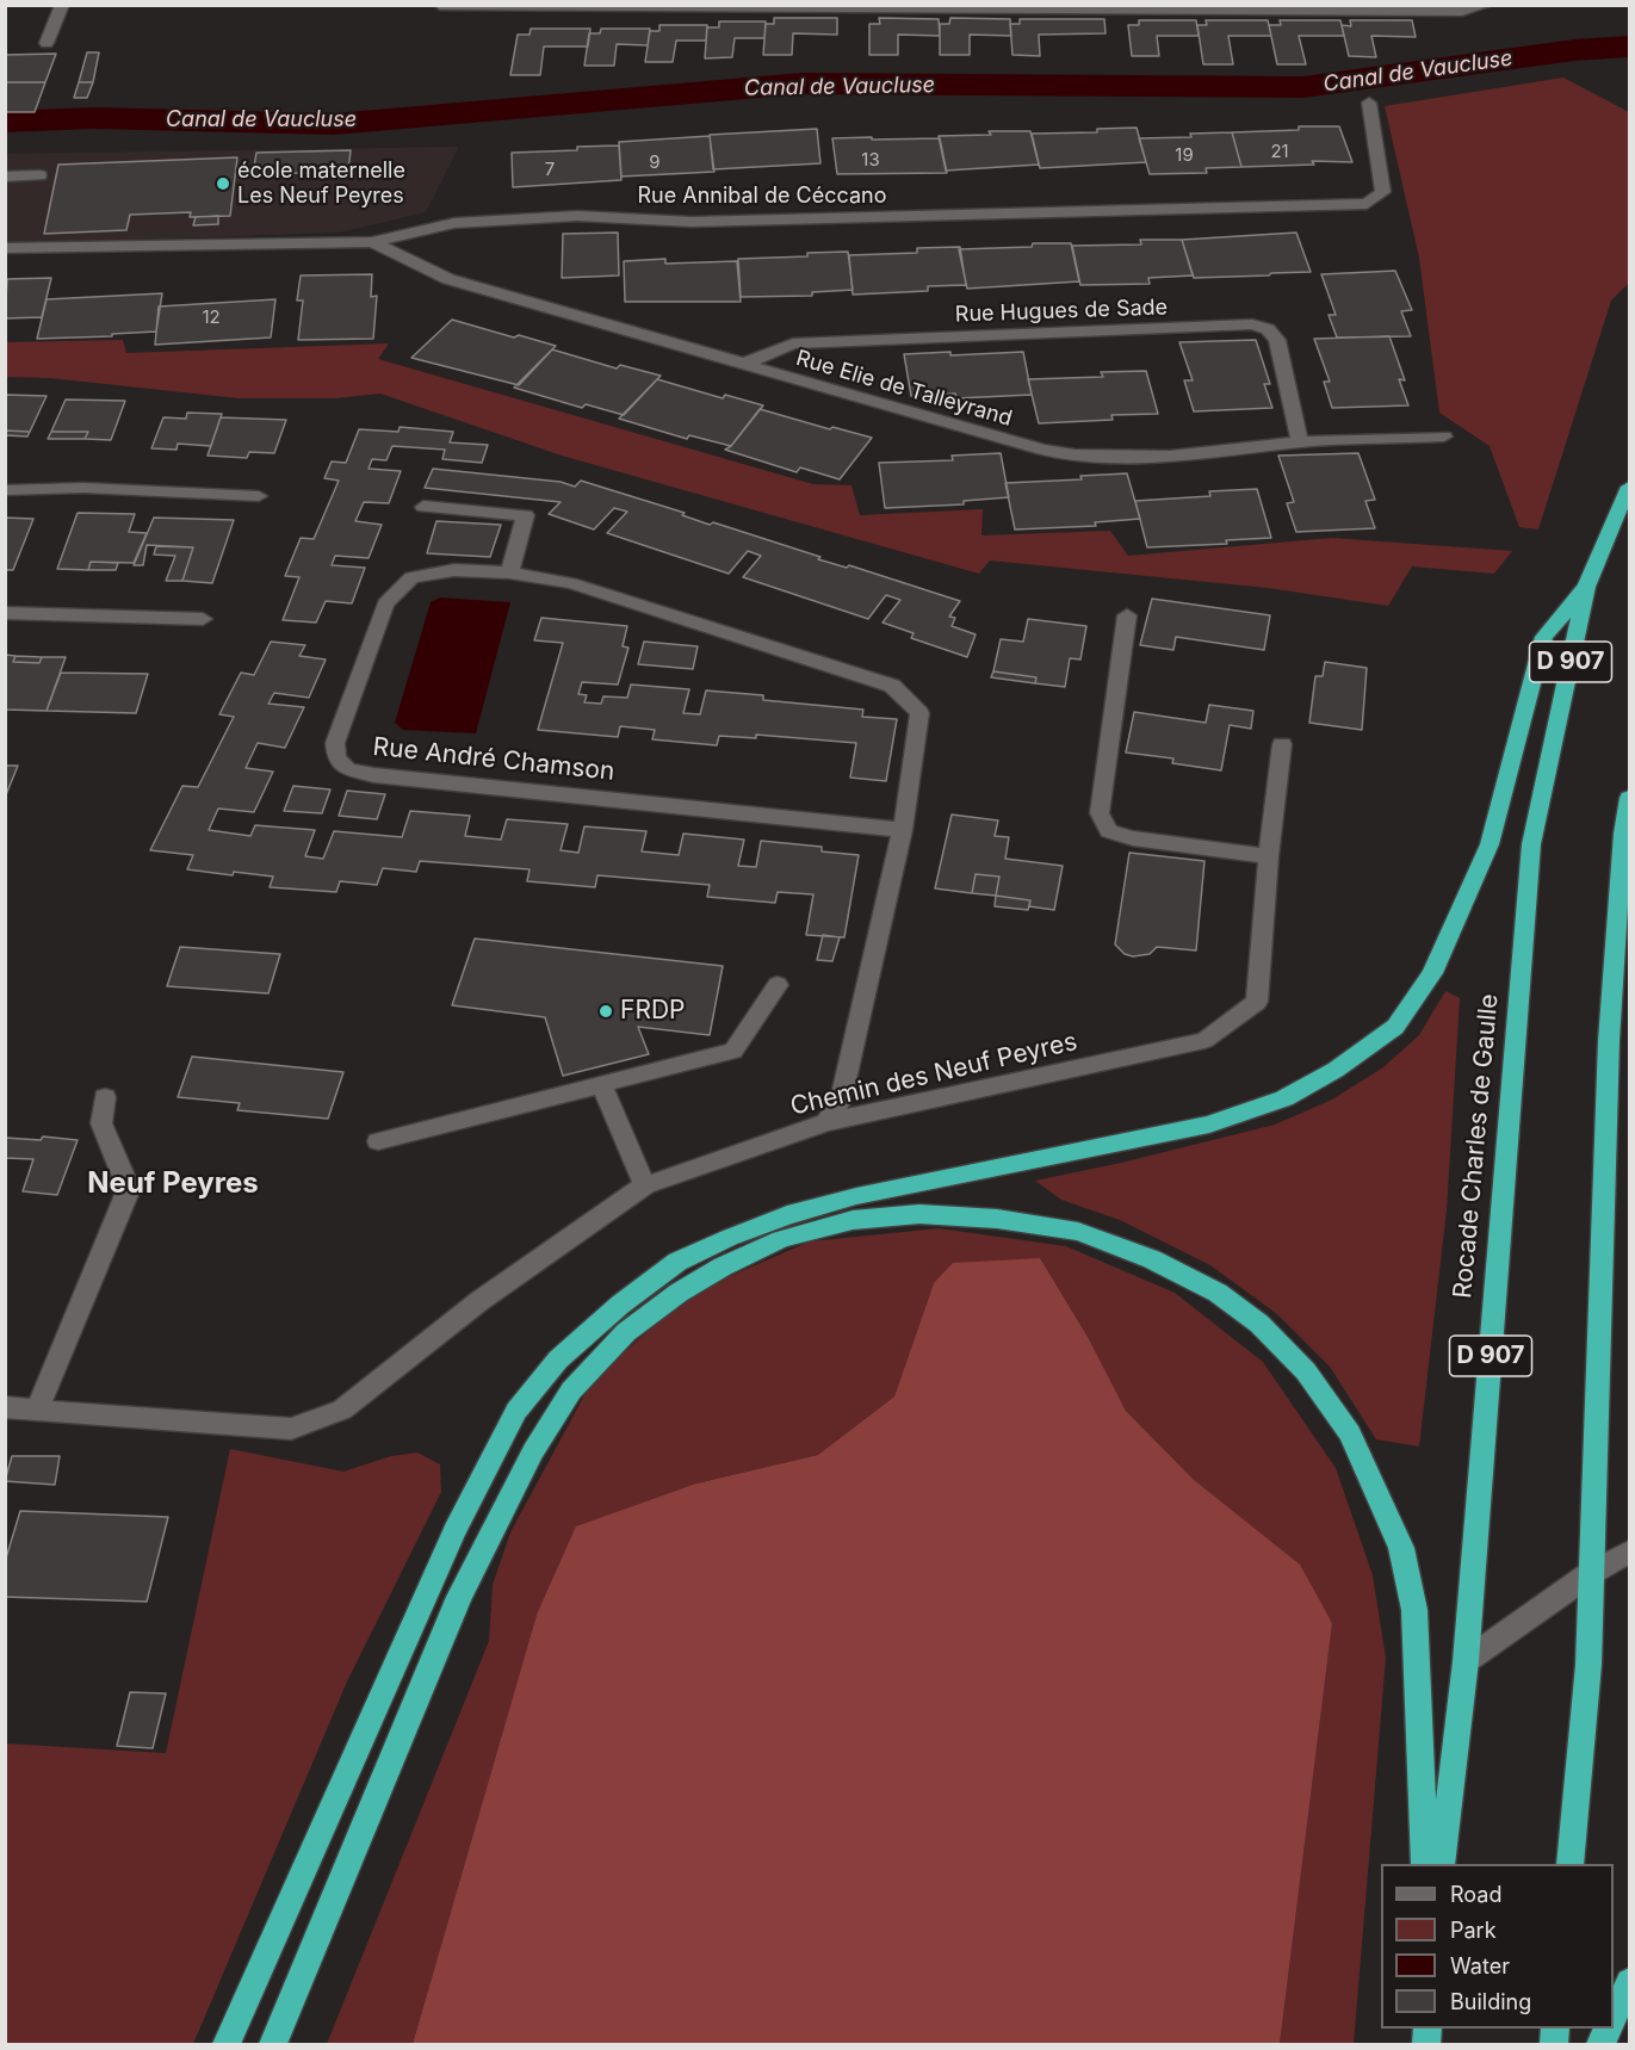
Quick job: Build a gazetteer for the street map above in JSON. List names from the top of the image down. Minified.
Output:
{"streets":{"highway":["D 907","Rocade Charles de Gaulle"],"street":["Rue Annibal de Céccano","Rue Hugues de Sade","Rue Elie de Talleyrand","Rue André Chamson","Chemin des Neuf Peyres"]},"crossings":[["Rue Annibal de Céccano","Rue Elie de Talleyrand"],["Rue Hugues de Sade","Rue Elie de Talleyrand"],["Rue André Chamson","Chemin des Neuf Peyres"]],"districts":["Neuf Peyres"],"water":["Canal de Vaucluse"],"places":["école maternelle Les Neuf Peyres","FRDP"],"house_numbers":["21","19","13","9","7","12"],"legend":["Road","Park","Water","Building"]}
